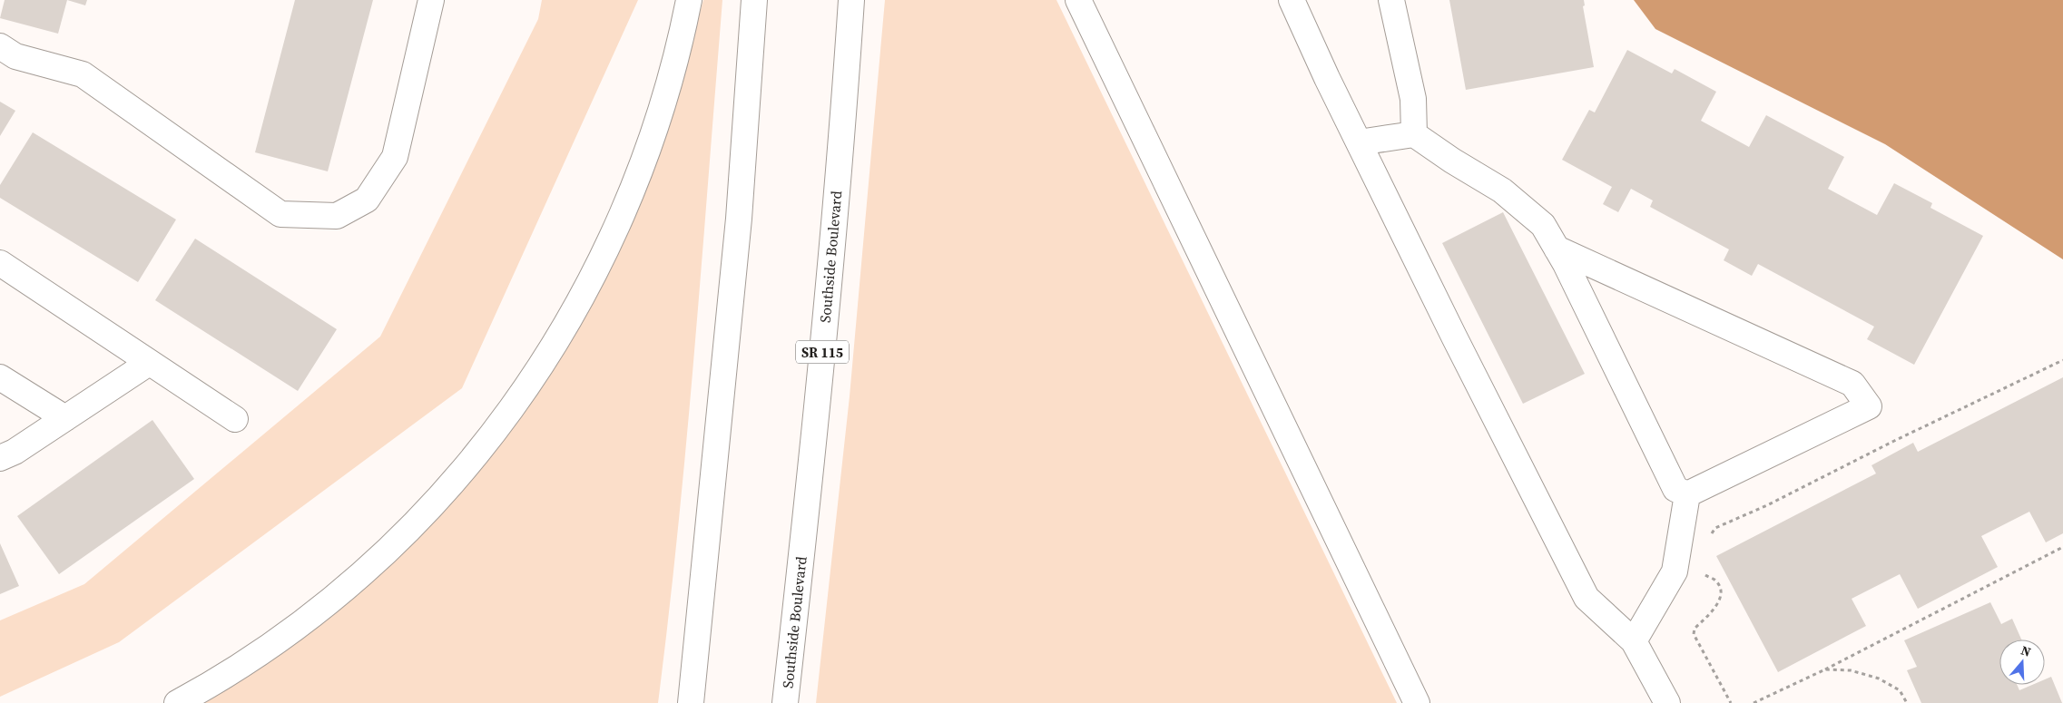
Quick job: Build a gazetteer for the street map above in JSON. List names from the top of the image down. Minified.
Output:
{"streets":{"main road":["Southside Boulevard","SR 115"]},"north":"top"}
